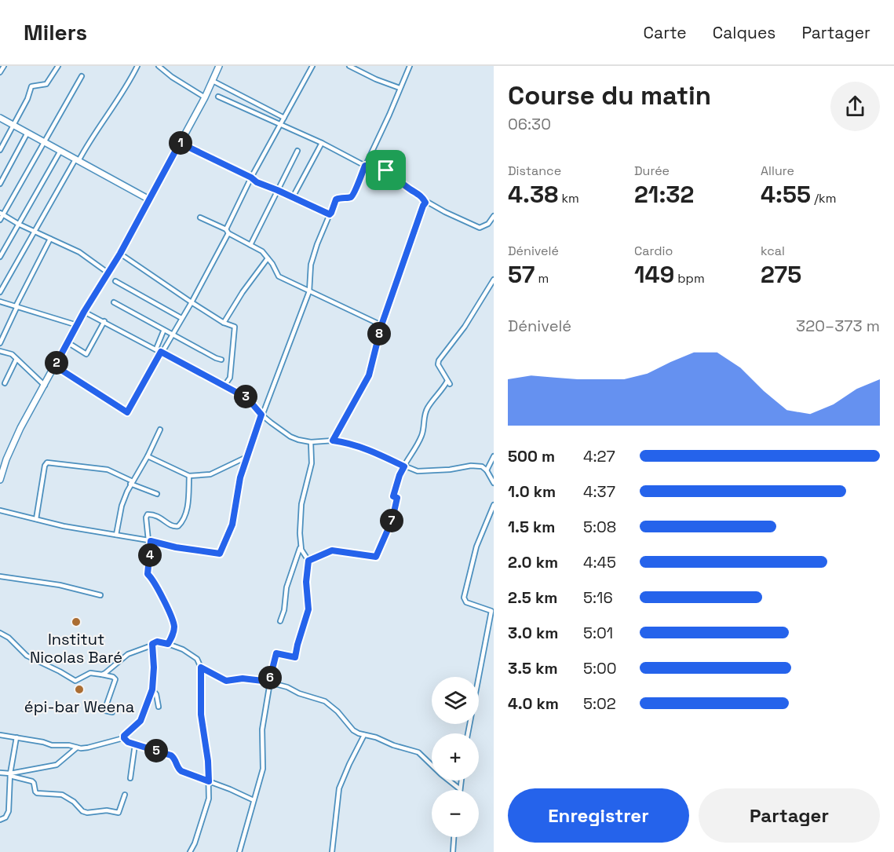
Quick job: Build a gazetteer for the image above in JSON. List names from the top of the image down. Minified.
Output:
{"places":["Institut Nicolas Baré","épi-bar Weena"],"page":{"header":"Milers","nav":["Carte","Calques","Partager"],"heading":["Course du matin","06:30"],"pins":["1","8","2","3","7","4","6","5"],"stats":[["Distance","4.38 km"],["Durée","21:32"],["Allure","4:55 /km"],["Dénivelé","57 m"],["Cardio","149 bpm"],["kcal","275"]],"chart":["Dénivelé","320–373 m"],"list":[{"name":"500 m","note":"4:27"},{"name":"1.0 km","note":"4:37"},{"name":"1.5 km","note":"5:08"},{"name":"2.0 km","note":"4:45"},{"name":"2.5 km","note":"5:16"},{"name":"3.0 km","note":"5:01"},{"name":"3.5 km","note":"5:00"},{"name":"4.0 km","note":"5:02"}],"map_buttons":["+","−"],"buttons":["Enregistrer","Partager"]}}
